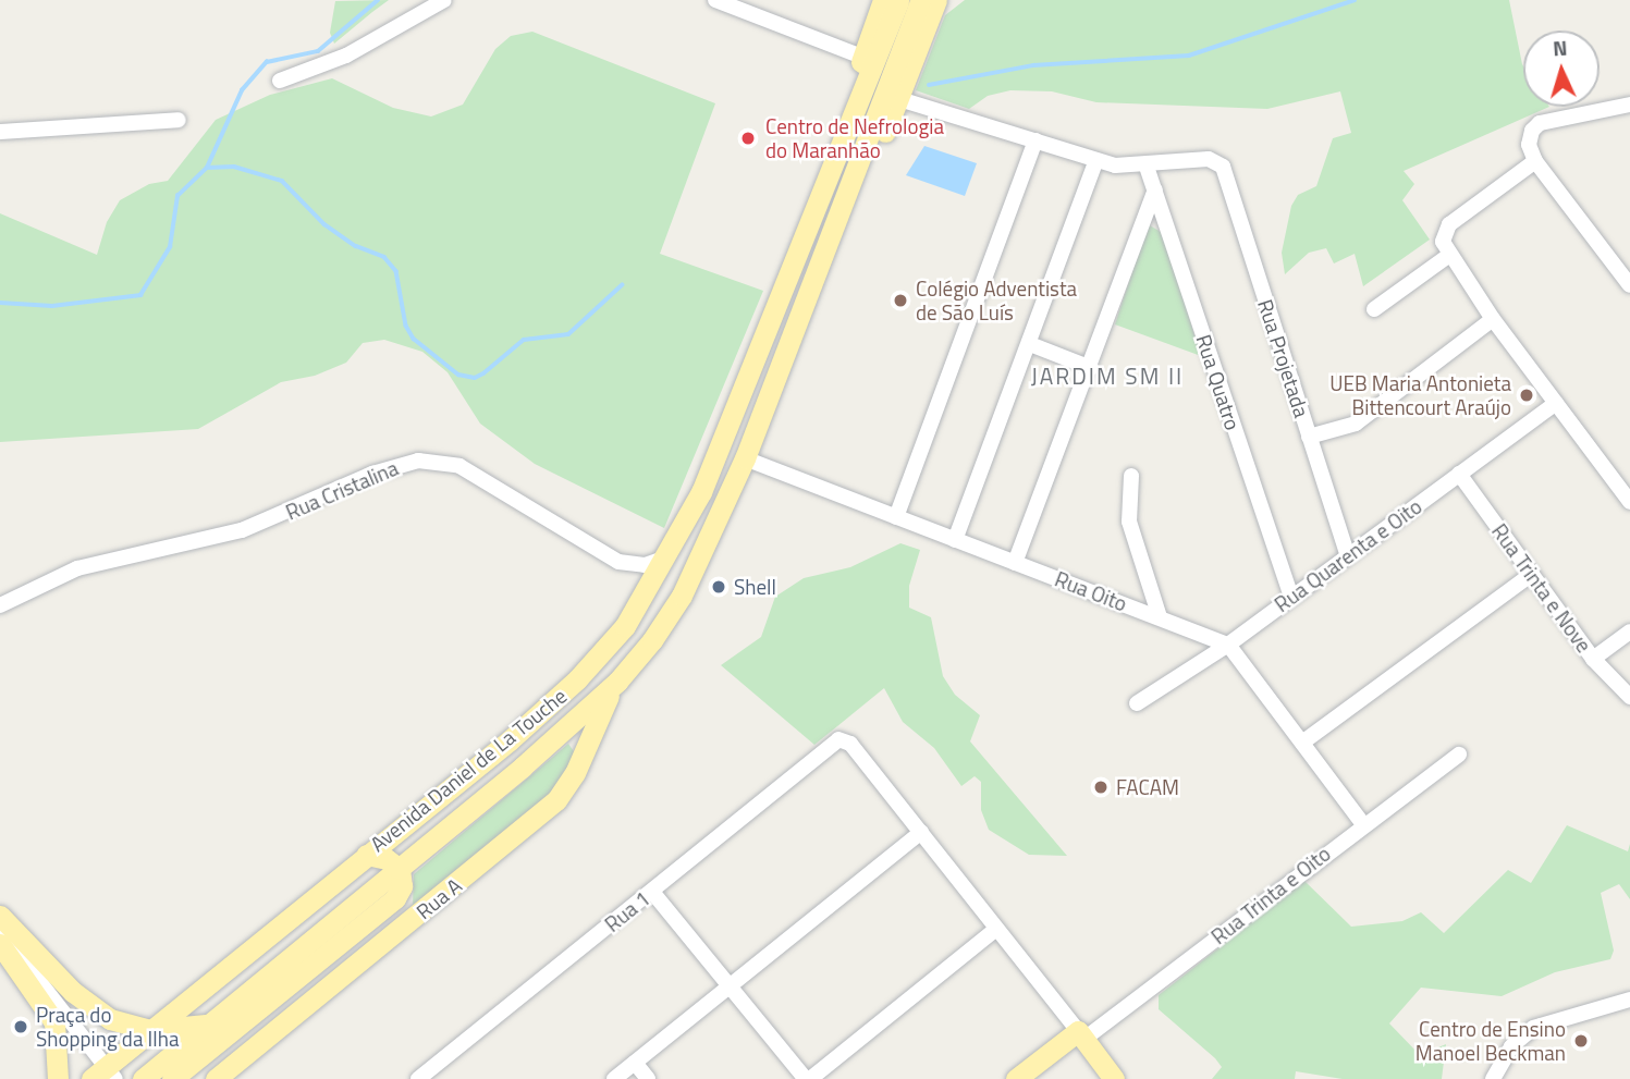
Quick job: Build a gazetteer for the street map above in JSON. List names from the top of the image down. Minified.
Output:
{"streets":{"main road":["Avenida Daniel de La Touche","Rua A"],"street":["Rua Projetada","Rua Quatro","Rua Cristalina","Rua Quarenta e Oito","Rua Trinta e Nove","Rua Oito","Rua Trinta e Oito","Rua 1"]},"crossings":[["Rua Projetada","Rua Quatro"],["Rua Projetada","Rua Quarenta e Oito"],["Rua Quatro","Rua Quarenta e Oito"],["Rua Cristalina","Avenida Daniel de La Touche"],["Rua Quarenta e Oito","Rua Trinta e Nove"],["Rua Quarenta e Oito","Rua Oito"],["Rua Oito","Avenida Daniel de La Touche"],["Avenida Daniel de La Touche","Rua A"]],"districts":["JARDIM SM II"],"places":["Centro de Nefrologia do Maranhão","Colégio Adventista de São Luís","UEB Maria Antonieta Bittencourt Araújo","Shell","FACAM","Praça do Shopping da Ilha","Centro de Ensino Manoel Beckman"],"north":"top"}
